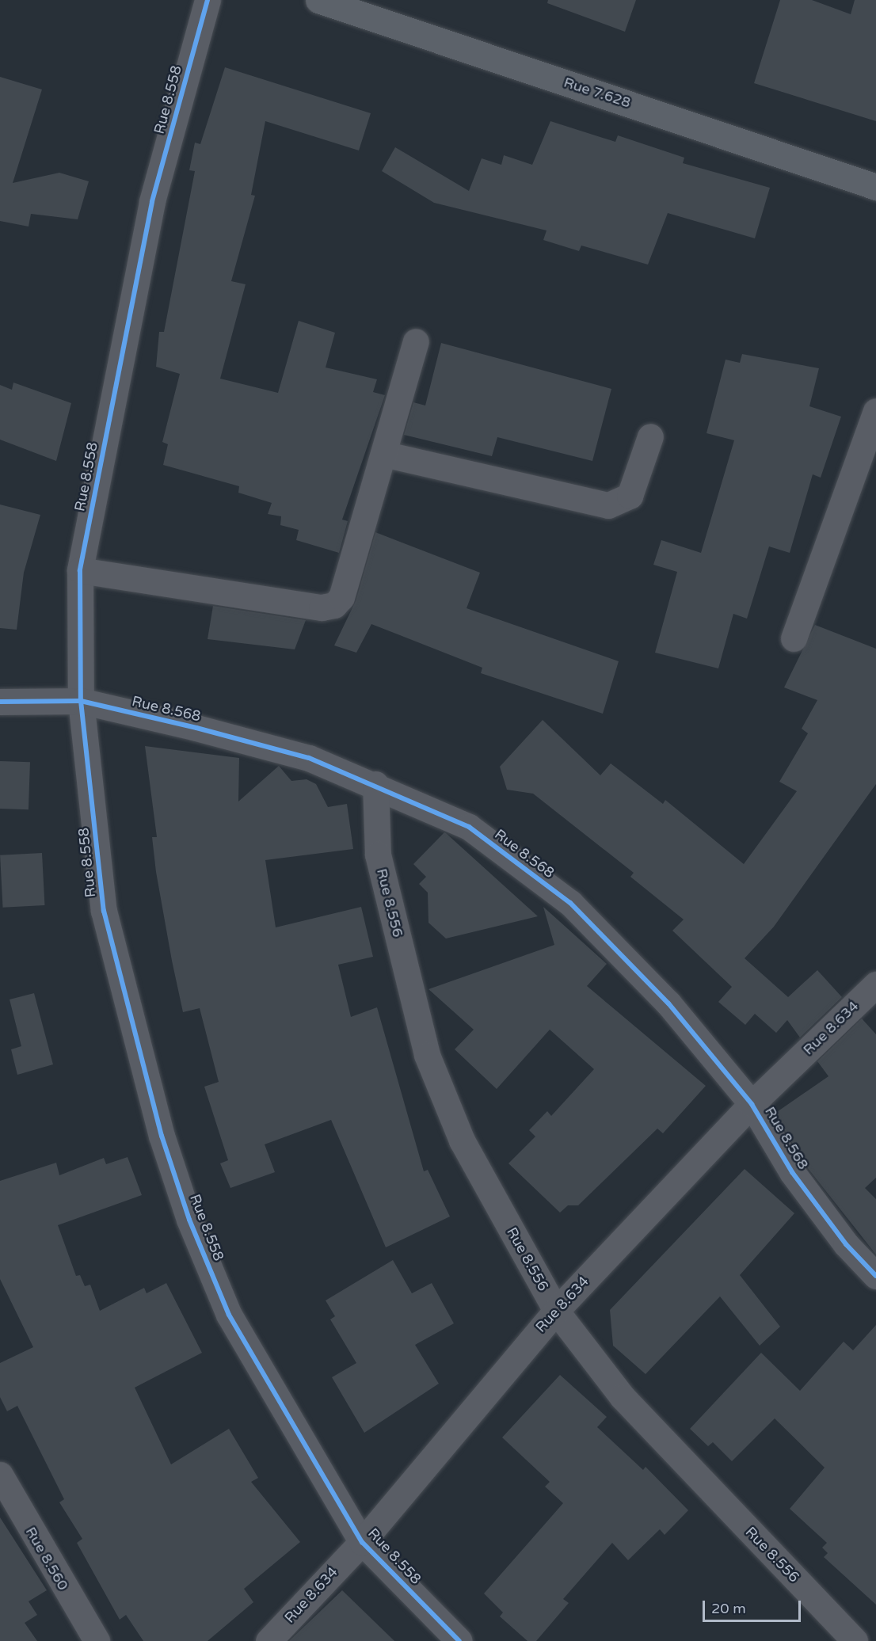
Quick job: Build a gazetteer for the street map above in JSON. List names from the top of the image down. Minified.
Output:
{"streets":{"main road":["Rue 7.628"],"street":["Rue 8.558","Rue 8.568","Rue 8.556","Rue 8.634","Rue 8.560"]},"crossings":[["Rue 8.558","Rue 8.568"],["Rue 8.558","Rue 8.634"],["Rue 8.568","Rue 8.556"],["Rue 8.568","Rue 8.634"],["Rue 8.556","Rue 8.634"]],"scale_bar":"20 m"}
